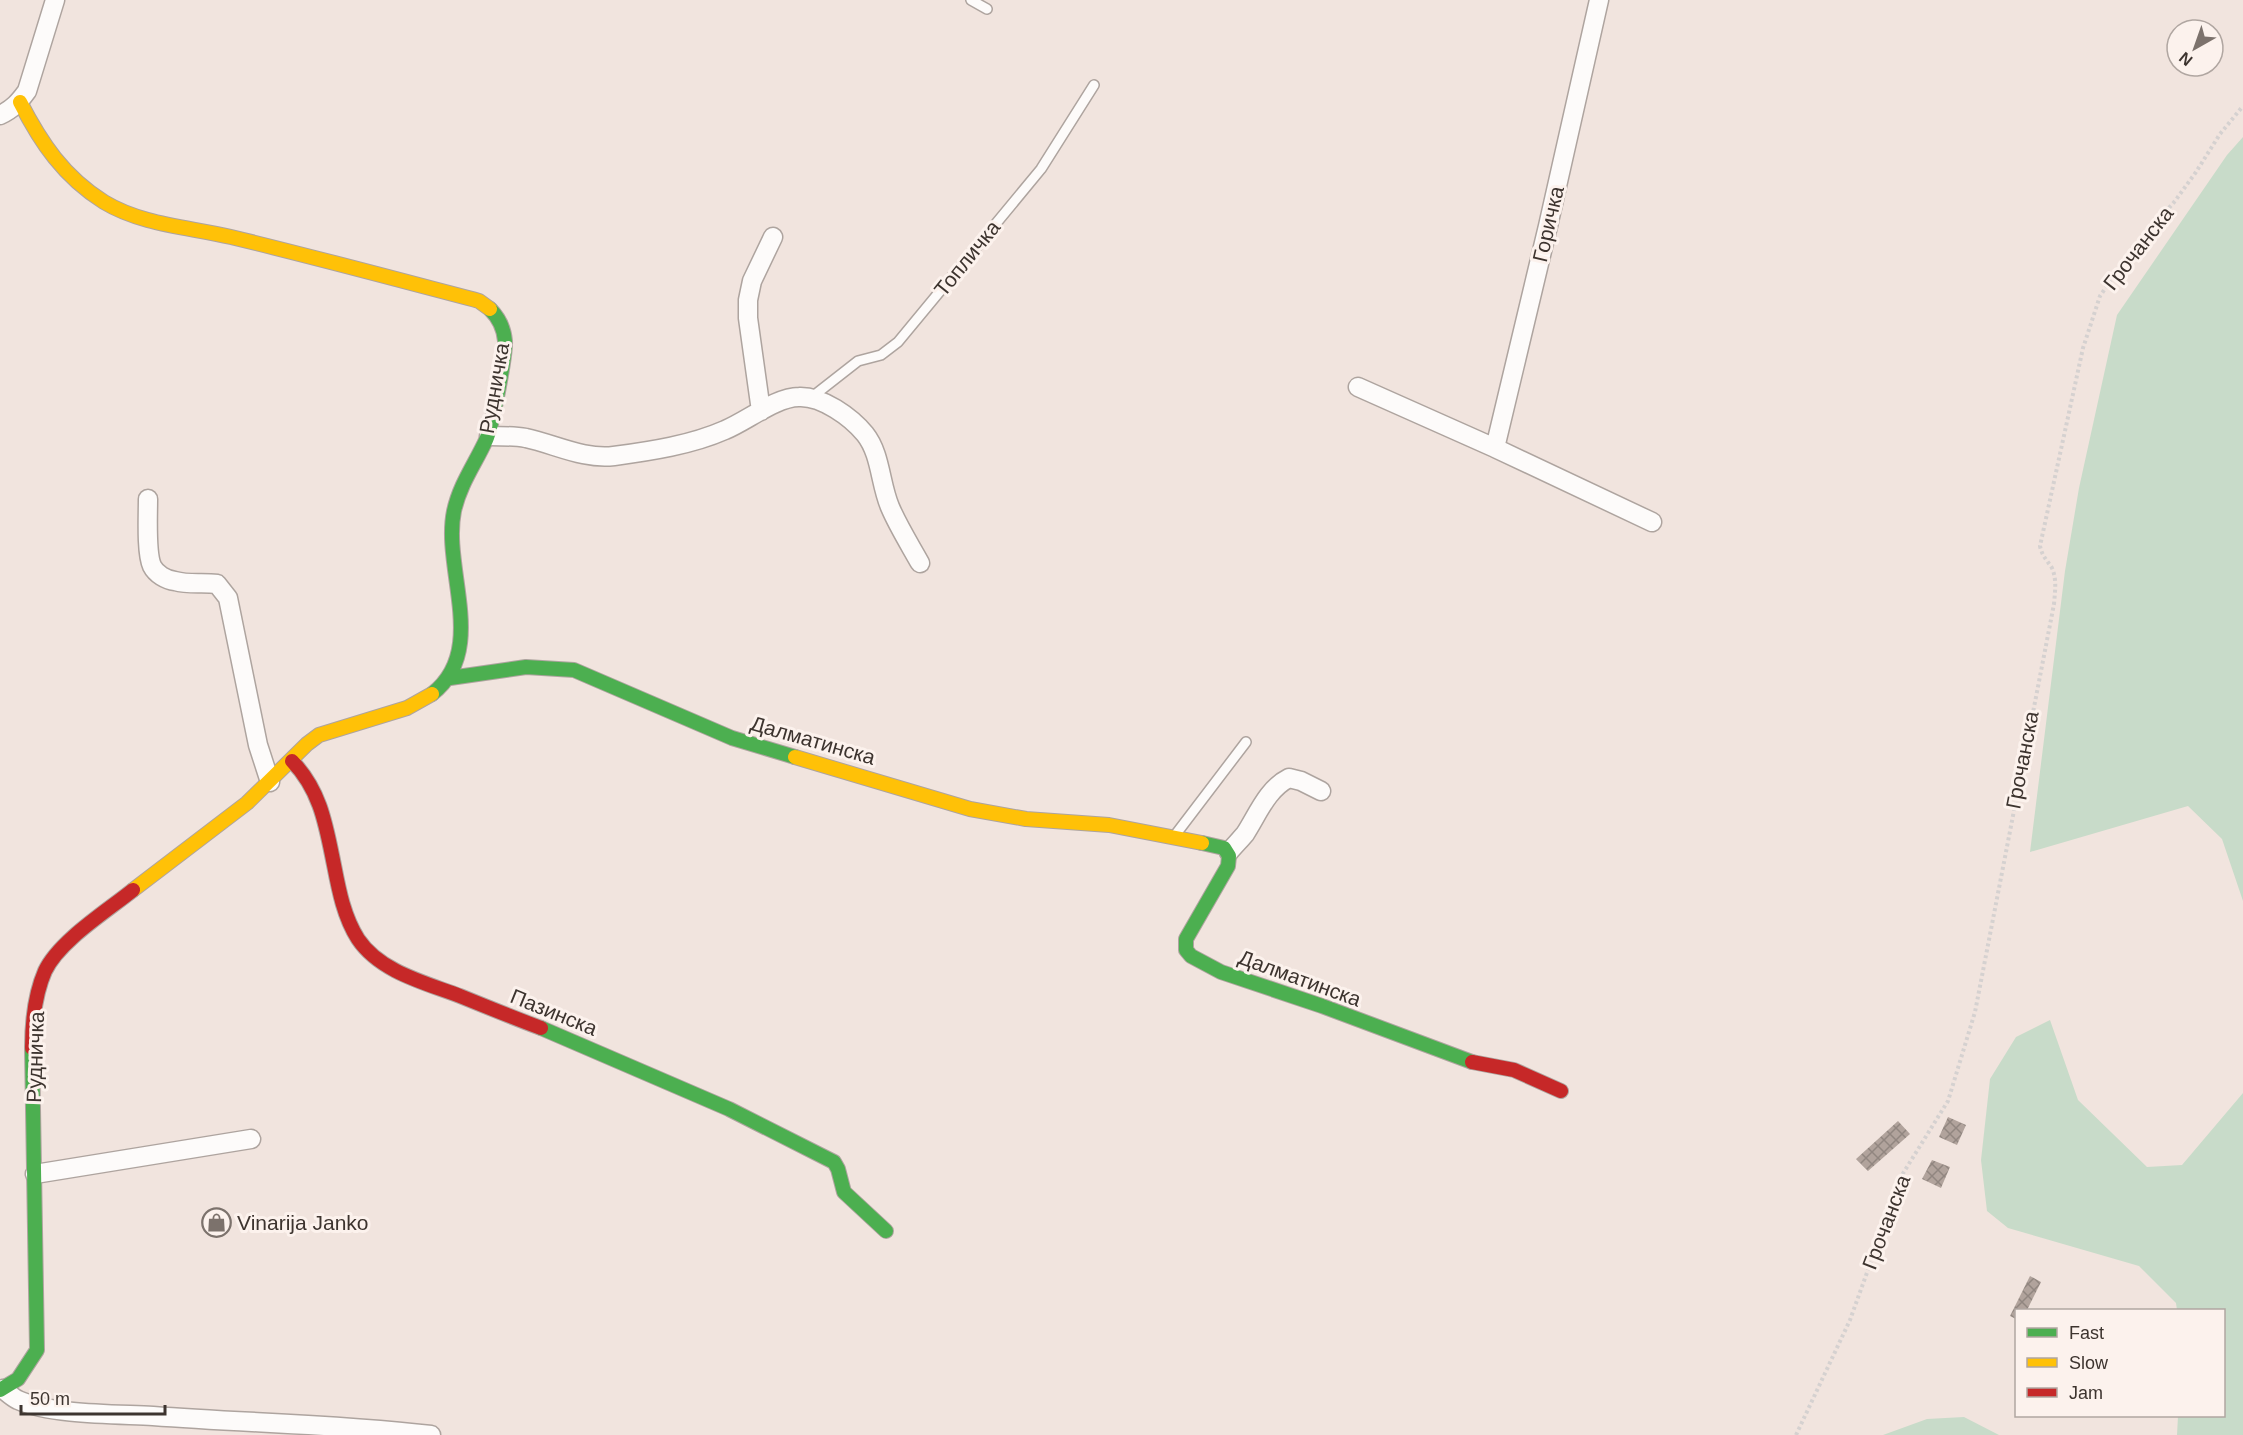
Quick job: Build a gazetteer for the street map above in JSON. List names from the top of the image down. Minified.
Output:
{"streets":{"street":["Горичка","Топличка","Рудничка","Далматинска","Пазинска"],"path":["Грочанска"]},"crossings":[["Топличка","Рудничка"],["Рудничка","Далматинска"],["Рудничка","Пазинска"]],"places":{"shop":["Vinarija Janko"]},"legend":["Fast","Slow","Jam"],"scale_bar":"50 m","north":"bottom left"}
